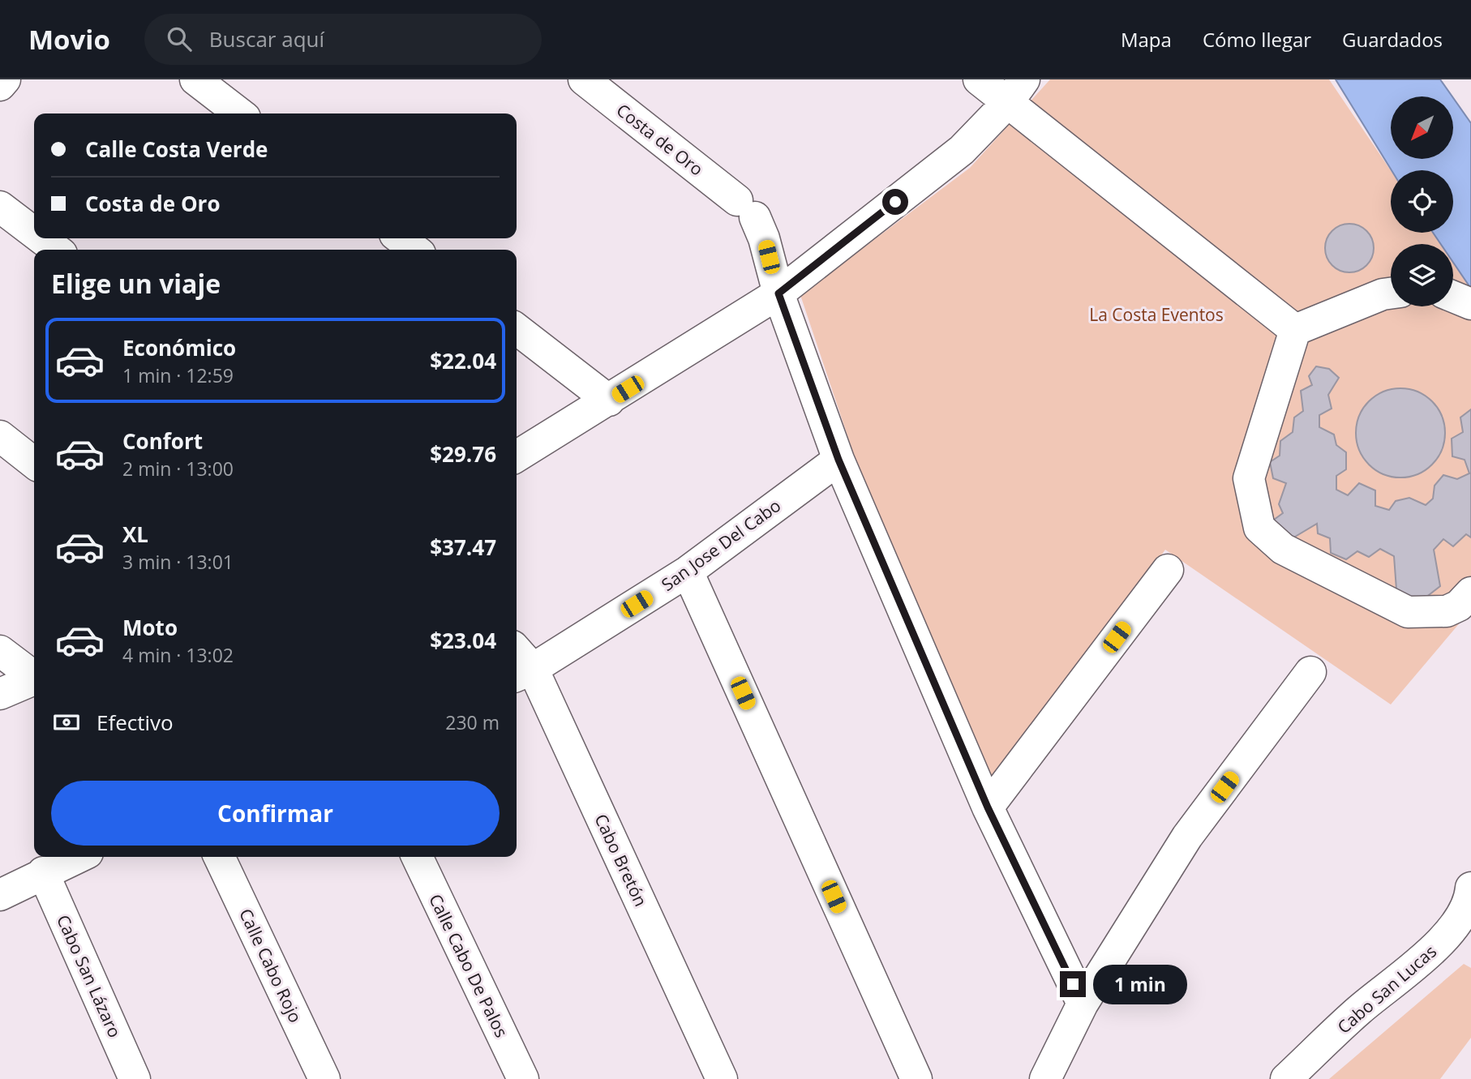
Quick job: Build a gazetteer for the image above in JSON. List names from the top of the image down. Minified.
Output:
{"streets":{"street":["Costa de Oro","San Jose Del Cabo","Cabo Bretón","Calle Cabo Rojo","Calle Cabo De Palos","Cabo San Lázaro","Cabo San Lucas"]},"crossings":[["Costa de Oro","San Jose Del Cabo"],["San Jose Del Cabo","Cabo Bretón"]],"parks":["La Costa Eventos"],"north":"bottom left","page":{"header":"Movio","search":"Buscar aquí","nav":["Mapa","Cómo llegar","Guardados"],"banner":["Calle Costa Verde","Costa de Oro"],"heading":"Elige un viaje","list":[{"name":"Económico","note":"1 min · 12:59","value":"$22.04"},{"name":"Confort","note":"2 min · 13:00","value":"$29.76"},{"name":"XL","note":"3 min · 13:01","value":"$37.47"},{"name":"Moto","note":"4 min · 13:02","value":"$23.04"}],"pay":["Efectivo","230 m"],"buttons":"Confirmar","bubble":"1 min"}}
